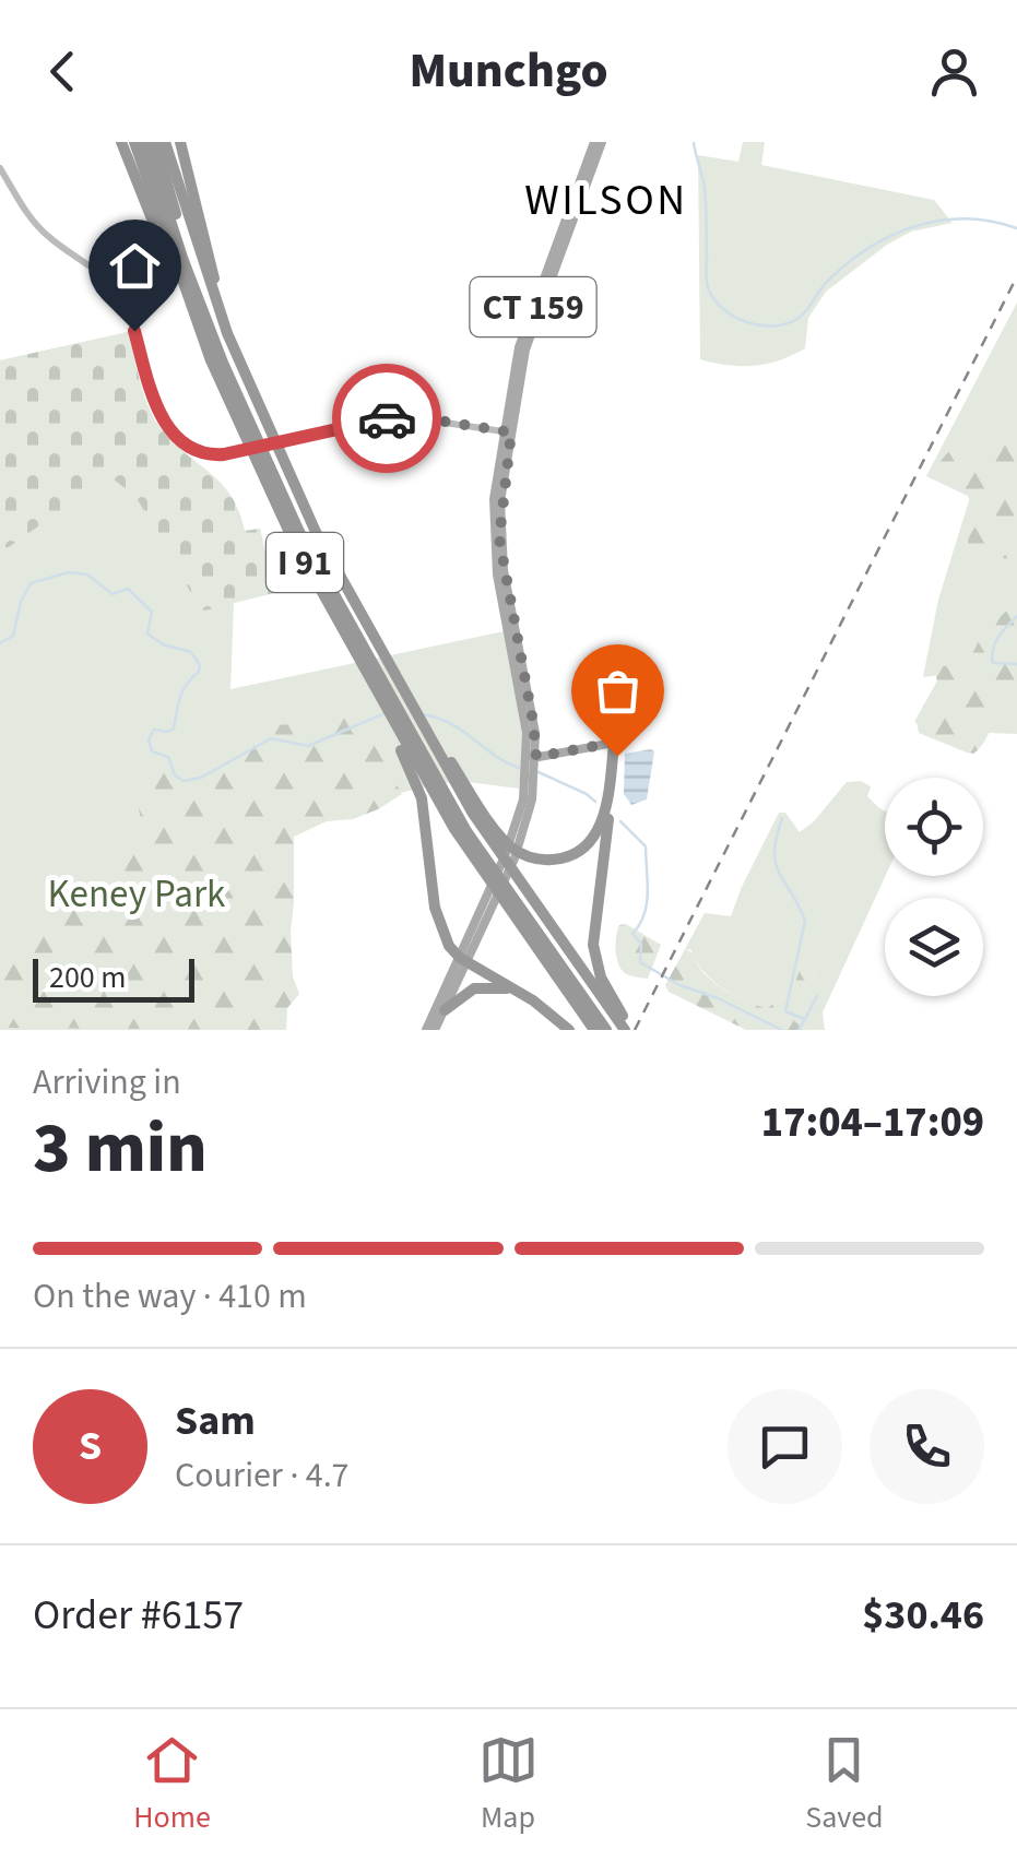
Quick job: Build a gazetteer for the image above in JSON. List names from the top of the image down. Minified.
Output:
{"streets":{"highway":["I 91"],"main road":["CT 159"]},"districts":["WILSON"],"parks":["Keney Park"],"scale_bar":"200 m","page":{"header":"Munchgo","scale":"200 m","heading":["3 min","Arriving in","17:04–17:09"],"panel":["Sam","Courier · 4.7","Order #6157","$30.46"],"bar":"On the way · 410 m","round":"S","tabs":["Home","Map","Saved"]}}
